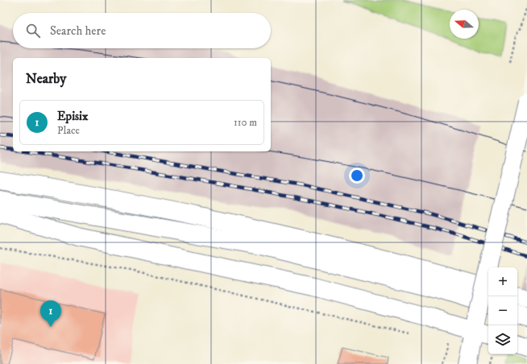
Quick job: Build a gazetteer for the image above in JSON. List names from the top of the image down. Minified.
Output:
{"north":"left","page":{"search":"Search here","heading":"Nearby","list":[{"mark":"1","name":"Episix","note":"Place","value":"110 m"}],"map_buttons":["+","−"],"pins":"1"}}
